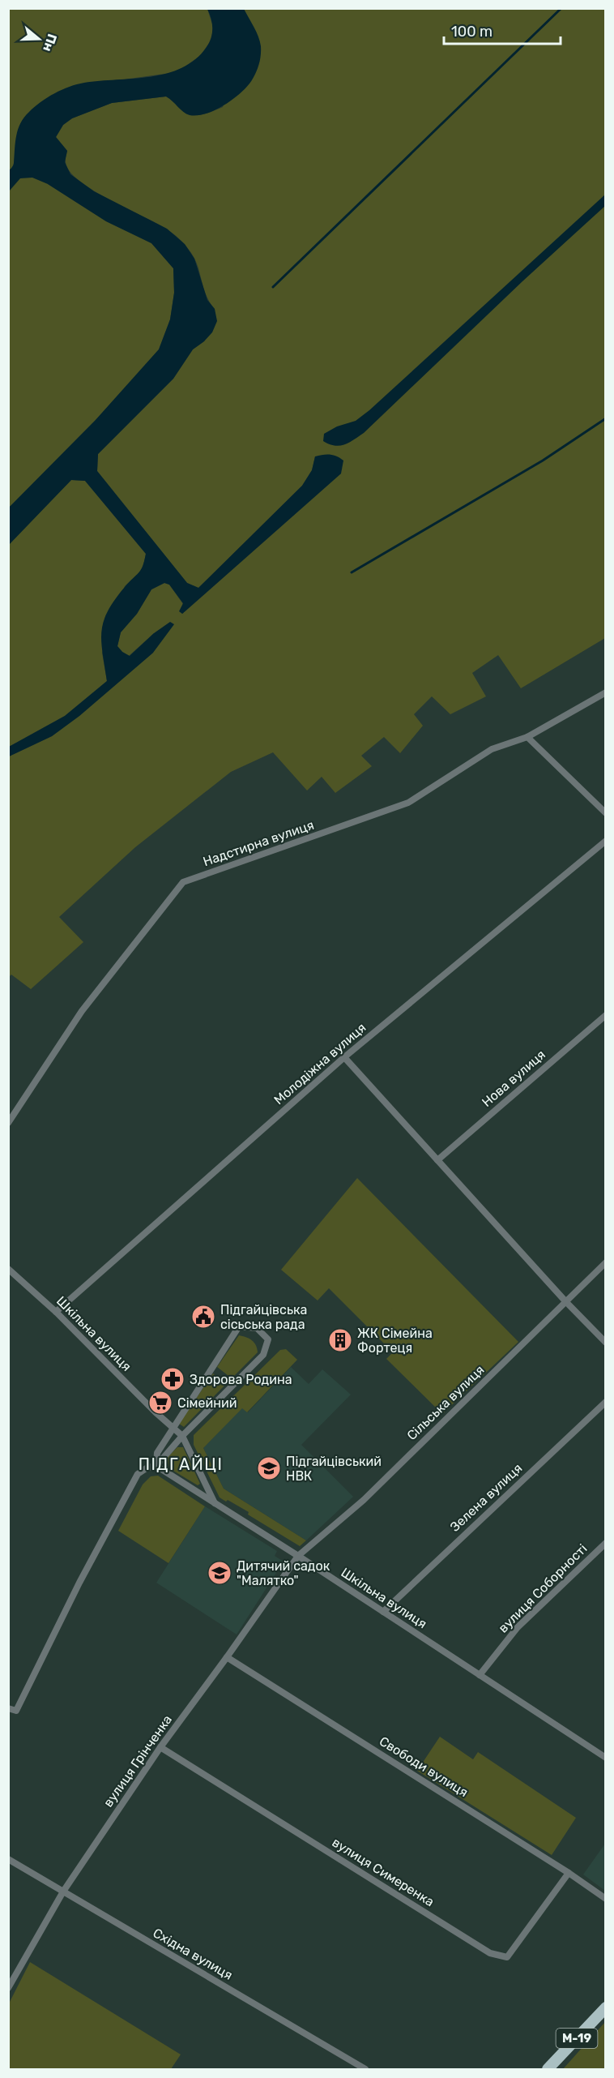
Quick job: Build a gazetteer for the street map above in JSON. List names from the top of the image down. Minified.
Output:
{"streets":{"highway":["М-19"],"street":["Надстирна вулиця","Молодіжна вулиця","Нова вулиця","Шкільна вулиця","Сільська вулиця","Зелена вулиця","вулиця Соборності","вулиця Грінченка","Свободи вулиця","вулиця Симеренка","Східна вулиця"]},"crossings":[["Молодіжна вулиця","Шкільна вулиця"],["Шкільна вулиця","Сільська вулиця"],["Шкільна вулиця","Зелена вулиця"],["Шкільна вулиця","вулиця Соборності"],["Шкільна вулиця","вулиця Грінченка"],["Сільська вулиця","вулиця Грінченка"],["вулиця Грінченка","Свободи вулиця"],["вулиця Грінченка","вулиця Симеренка"],["вулиця Грінченка","Східна вулиця"],["Свободи вулиця","вулиця Симеренка"]],"districts":["ПІДГАЙЦІ"],"places":{"public building":["Підгайцівська сісьська рада"],"building":["ЖК Сімейна Фортеця"],"pharmacy":["Здорова Родина"],"supermarket":["Сімейний"],"school or university":["Підгайцівський НВК","Дитячий садок \"Малятко\""]},"scale_bar":"100 m","north":"right"}
